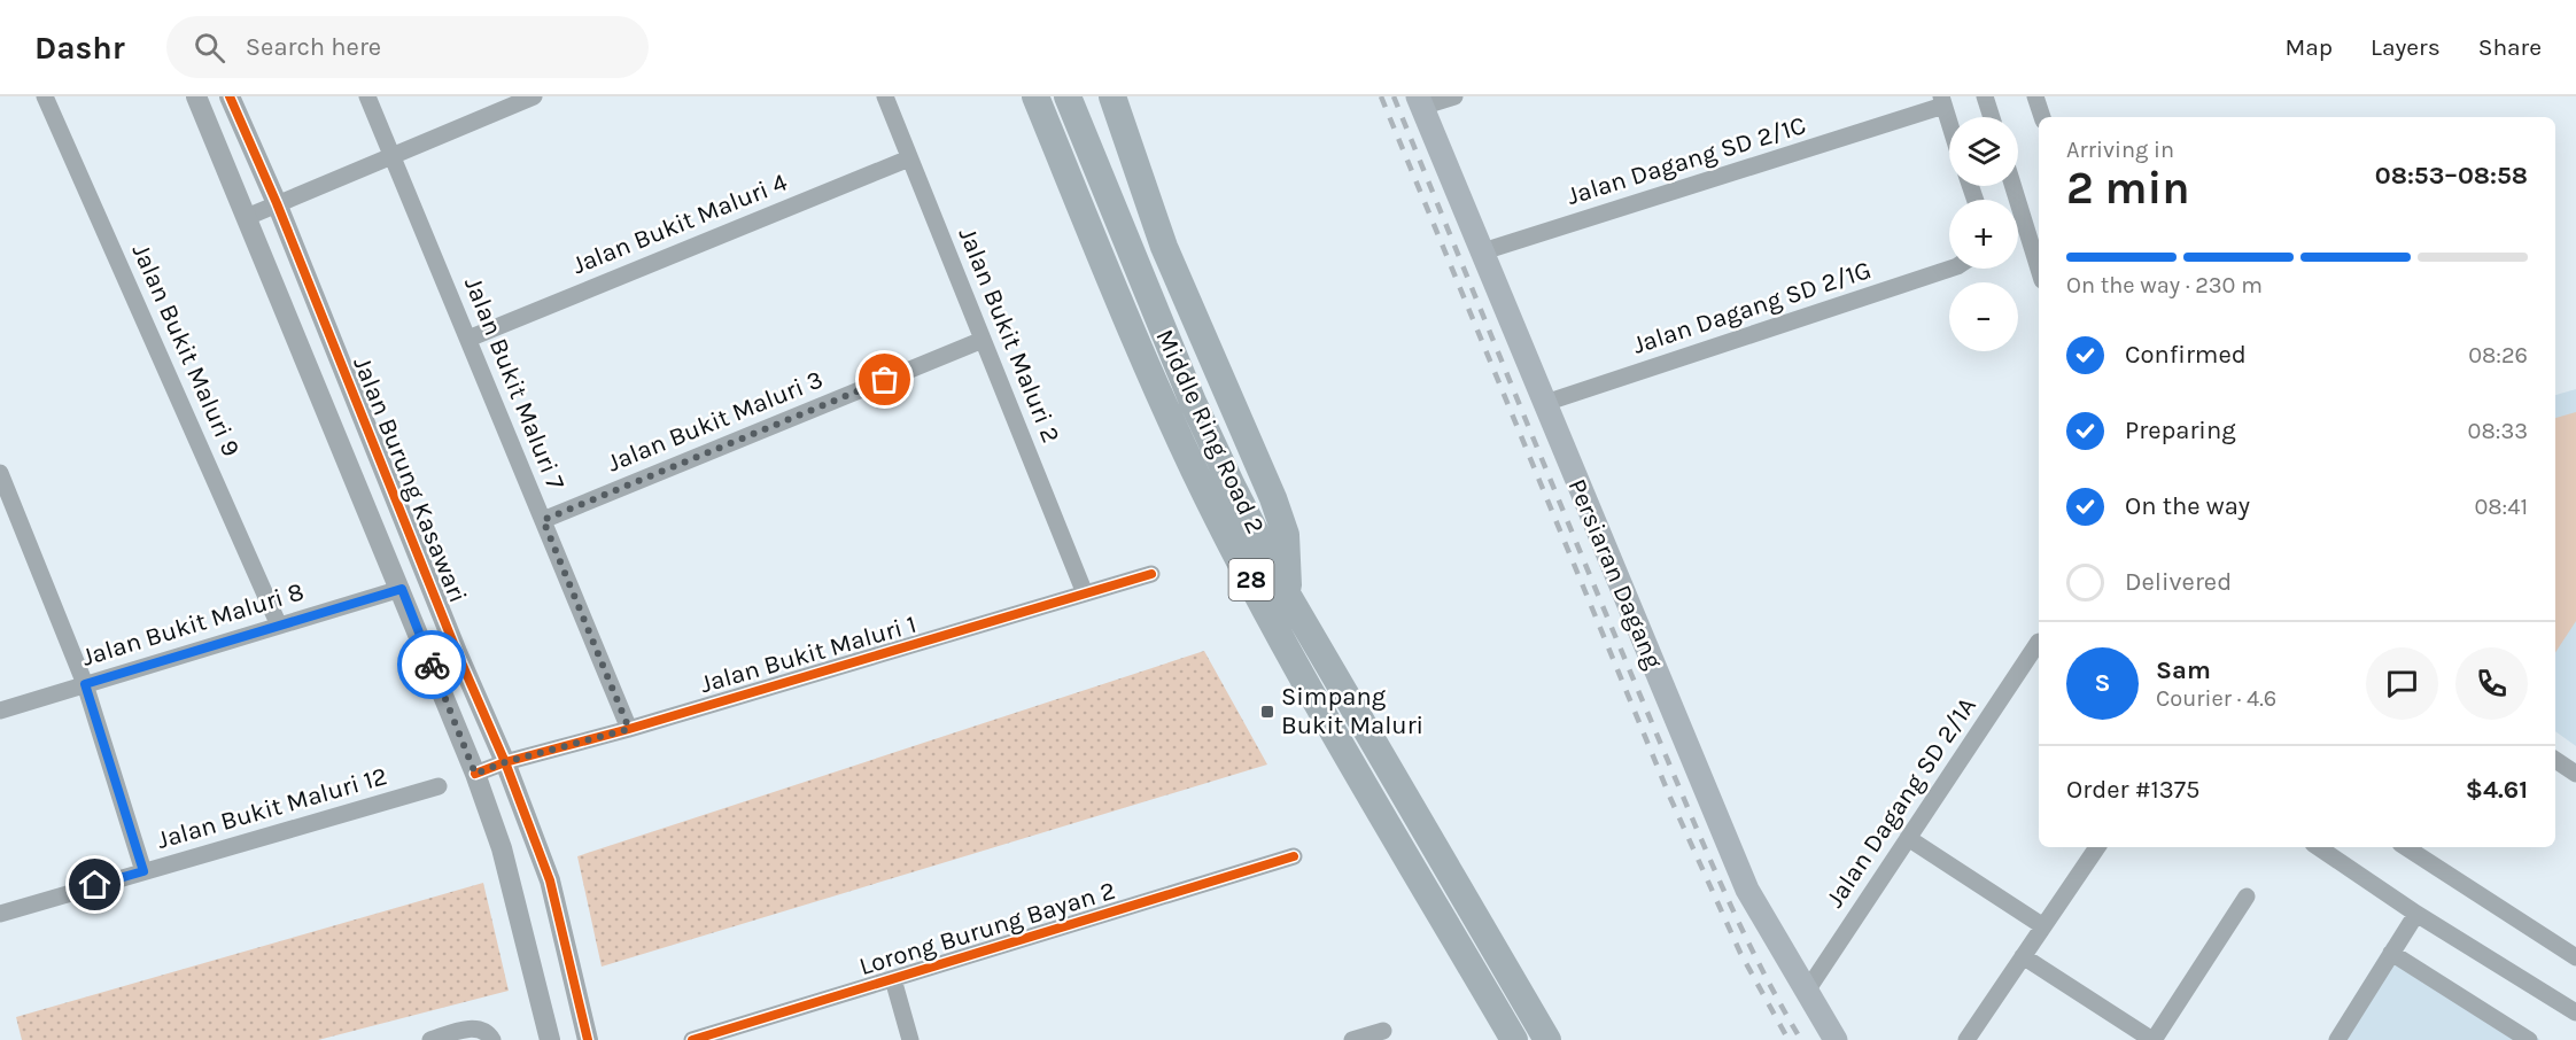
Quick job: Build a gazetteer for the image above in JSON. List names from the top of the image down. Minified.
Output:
{"streets":{"highway":["Middle Ring Road 2","28"],"main road":["Persiaran Dagang"],"street":["Jalan Dagang SD 2/1C","Jalan Bukit Maluri 4","Jalan Dagang SD 2/1G","Jalan Bukit Maluri 2","Jalan Bukit Maluri 9","Jalan Bukit Maluri 7","Jalan Bukit Maluri 3","Jalan Burung Kasawari","Jalan Bukit Maluri 8","Jalan Bukit Maluri 1","Jalan Dagang SD 2/1A","Jalan Bukit Maluri 12","Lorong Burung Bayan 2"]},"crossings":[["Jalan Dagang SD 2/1C","Persiaran Dagang"],["Jalan Bukit Maluri 4","Jalan Bukit Maluri 2"],["Jalan Bukit Maluri 4","Jalan Bukit Maluri 7"],["Jalan Dagang SD 2/1G","Persiaran Dagang"],["Jalan Bukit Maluri 2","Jalan Bukit Maluri 3"],["Jalan Bukit Maluri 2","Jalan Bukit Maluri 1"],["Jalan Bukit Maluri 9","Jalan Bukit Maluri 8"],["Jalan Bukit Maluri 7","Jalan Bukit Maluri 3"],["Jalan Bukit Maluri 7","Jalan Bukit Maluri 1"],["Jalan Burung Kasawari","Jalan Bukit Maluri 8"],["Jalan Burung Kasawari","Jalan Bukit Maluri 1"],["Persiaran Dagang","Jalan Dagang SD 2/1A"]],"places":{"transit":["Simpang Bukit Maluri"]},"page":{"header":"Dashr","search":"Search here","nav":["Map","Layers","Share"],"map_buttons":["+","−"],"heading":["2 min","Arriving in","08:53–08:58"],"panel":["Sam","Courier · 4.6","Order #1375","$4.61"],"bar":"On the way · 230 m","list":[["Confirmed","08:26"],["Preparing","08:33"],["On the way","08:41"],"Delivered"],"round":"S"}}
